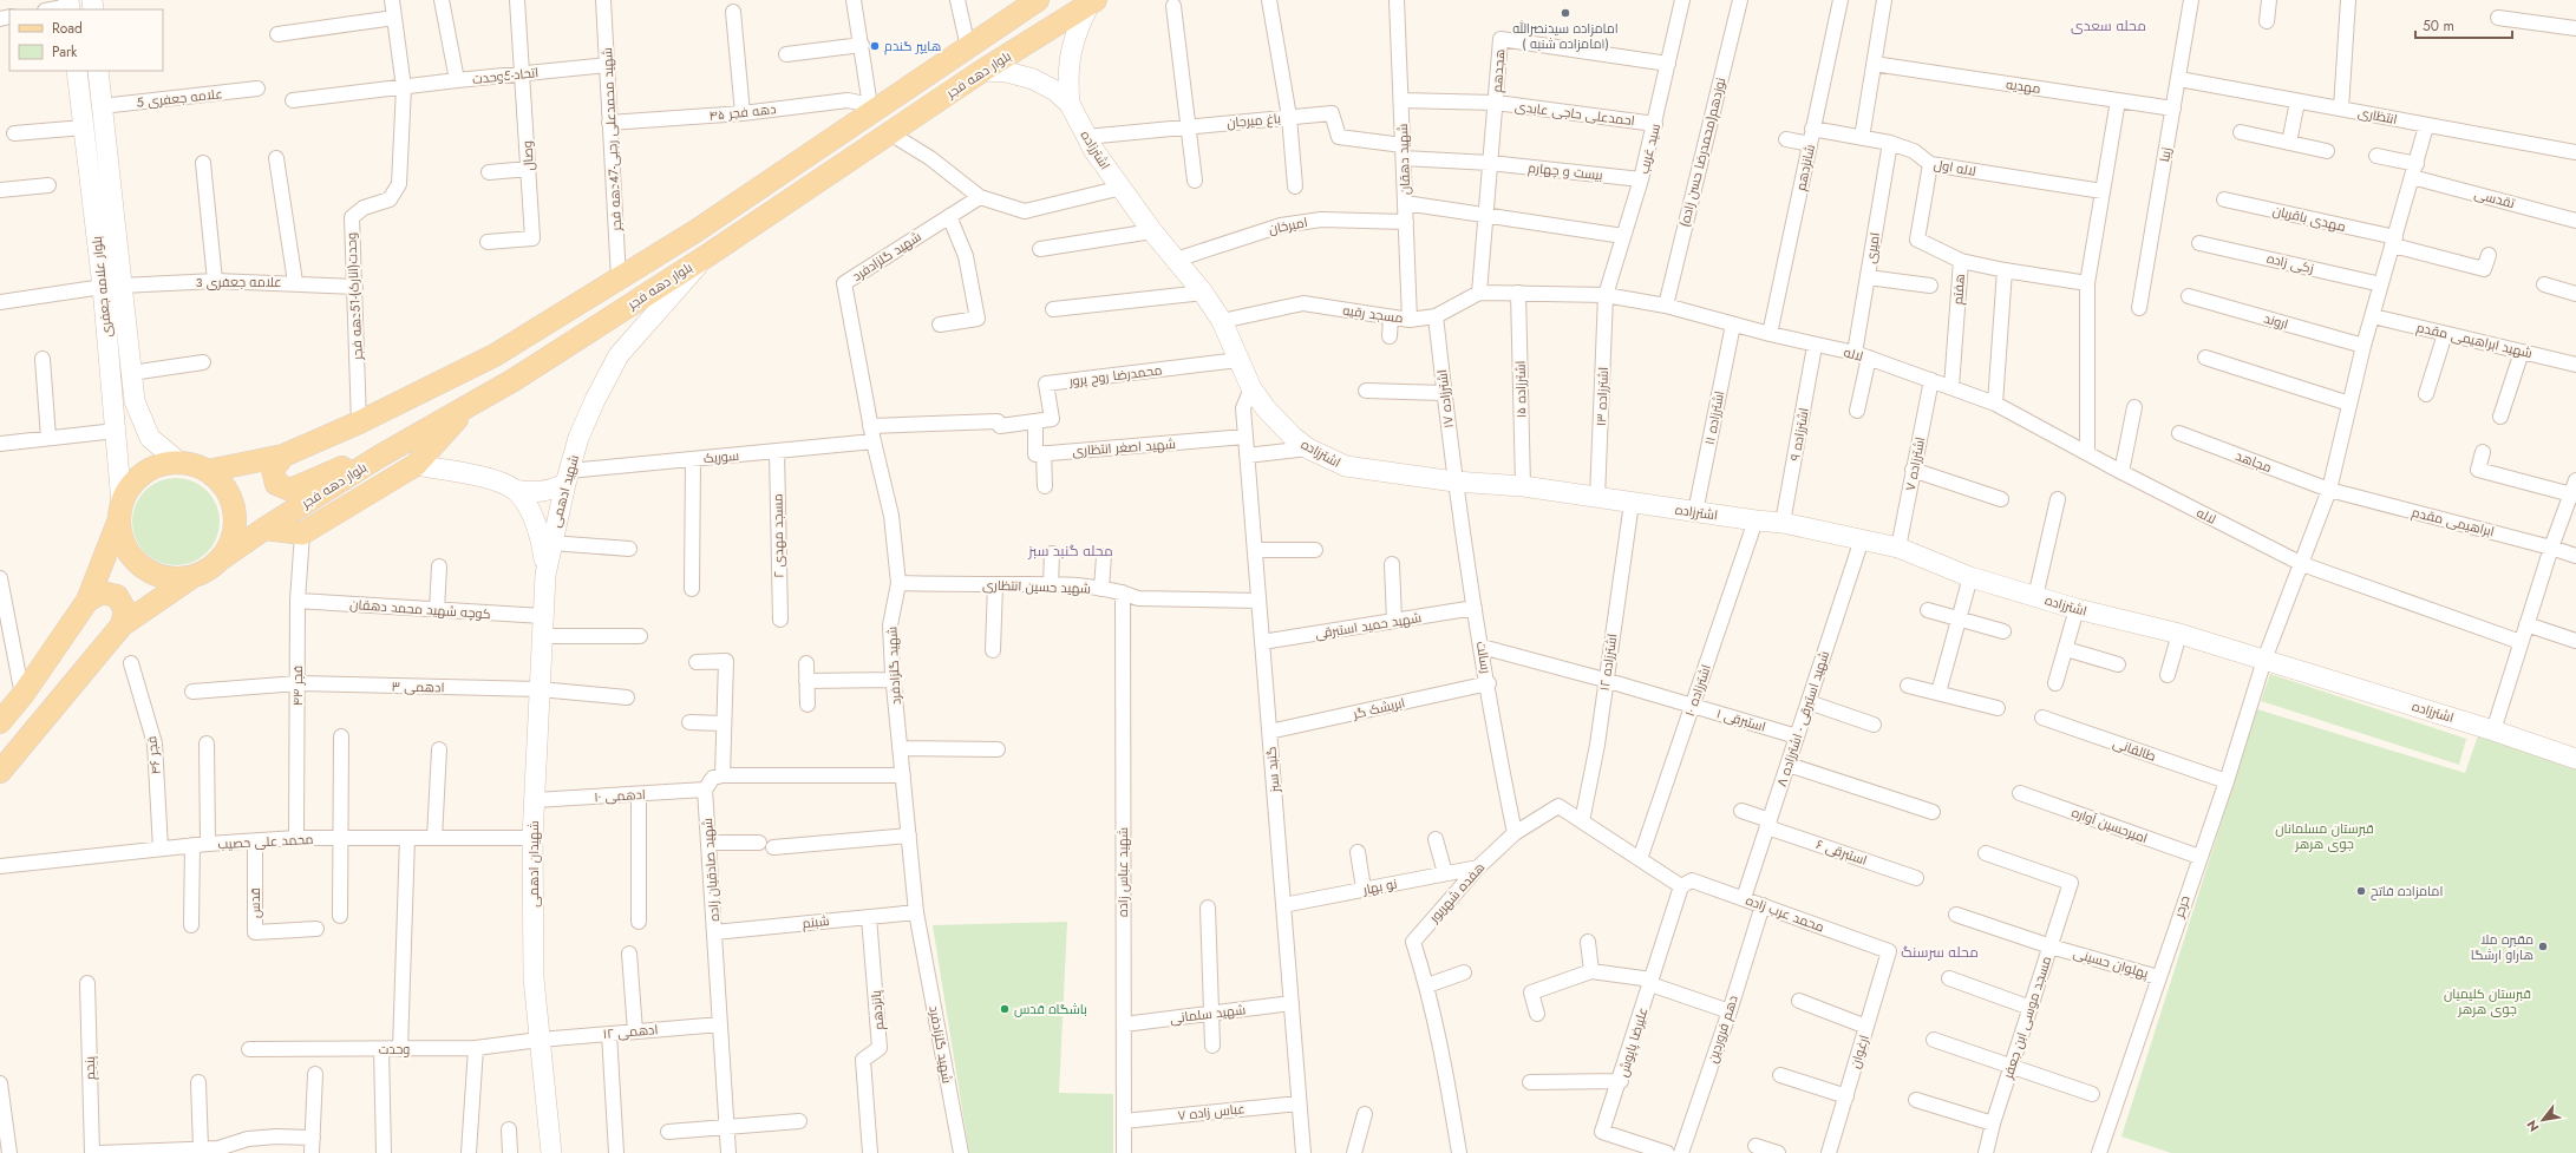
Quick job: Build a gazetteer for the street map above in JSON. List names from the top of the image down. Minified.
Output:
{"streets":{"main road":["بلوار دهه فجر"],"street":["هجدهم","اتحاد-5وحدت","مهدیه","علامه جعفری 5","دهه فجر ۴۵","احمدعلی حاجی عابدی","انتظاری","باغ میرجان","شهید محمدعلی رجبی-47دهه فجر","سید غریب","اشترزاده","نوزدهم(محمدرضا حسن زاده)","زیبا","وصال","شهید دهقان","شانزدهم","لاله اول","بیست و چهارم","تقدسی","مهدی باقریان","امیرخان","امیری","شهید گلزادفرد","زکی زاده","علامه جعفری 3","بلوار علامه جعفری","هفتم","وحدت(انارک)-51دهه فجر","مسجد رقیه","اروند","شهید ابراهیمی مقدم","لاله","محمدرضا روح پرور","اشترزاده ۱۵","اشترزاده ۱۳","اشترزاده ۱۷","اشترزاده ۱۱","اشترزاده ۹","شهید اصغر انتظاری","سوریک","مجاهد","اشترزاده ۷","شهید ادهمی","ابراهیمی مقدم","مسجد مهدی ۲","شهید حسین انتظاری","کوچه شهید محمد دهقان","شهید حمید استبرقی","رسالت","اشترزاده ۱۲","فجر ۴۴","ادهمی ۳","اشترزاده ۱۰","ابریشک گر","شهید استبرقی - اشترزاده ۸","استبرقی ۱","طالقانی","فجر ۴۶","گنبد سبز","ادهمی ۱۰","امیرحسین آواره","محمد علی حصیب","استبرقی ۶","شهیدان ادهمی","شهید صادقیان زاده","شهید عباس زاده","نو بهار","هفده شهریور","قدس","حرحر","محمد عرب زاده","شبنم","پهلوان حسینی","پانزدهم","شهید سلمانی","مسجد موسی ابن جعفر","دهم فروردین","ادهمی ۱۲","علیرضا پاپوش","وحدت","ارغوان","پنجم","عباس زاده ۷"]},"crossings":[["هجدهم","احمدعلی حاجی عابدی"],["هجدهم","سید غریب"],["بلوار دهه فجر","دهه فجر ۴۵"],["بلوار دهه فجر","شهید محمدعلی رجبی-47دهه فجر"],["بلوار دهه فجر","اشترزاده"],["بلوار دهه فجر","بلوار علامه جعفری"],["بلوار دهه فجر","وحدت(انارک)-51دهه فجر"],["بلوار دهه فجر","شهید ادهمی"],["اتحاد-5وحدت","شهید محمدعلی رجبی-47دهه فجر"],["اتحاد-5وحدت","وصال"],["اتحاد-5وحدت","وحدت(انارک)-51دهه فجر"],["مهدیه","زیبا"],["علامه جعفری 5","بلوار علامه جعفری"],["دهه فجر ۴۵","شهید محمدعلی رجبی-47دهه فجر"],["احمدعلی حاجی عابدی","سید غریب"],["احمدعلی حاجی عابدی","شهید دهقان"],["انتظاری","زیبا"],["انتظاری","حرحر"],["باغ میرجان","اشترزاده"],["باغ میرجان","شهید دهقان"],["باغ میرجان","بیست و چهارم"],["سید غریب","بیست و چهارم"],["سید غریب","مسجد رقیه"],["سید غریب","لاله"],["سید غریب","اشترزاده ۱۳"],["اشترزاده","امیرخان"],["اشترزاده","مسجد رقیه"],["اشترزاده","محمدرضا روح پرور"],["اشترزاده","اشترزاده ۱۵"],["اشترزاده","اشترزاده ۱۳"],["اشترزاده","اشترزاده ۱۷"],["اشترزاده","اشترزاده ۱۱"],["اشترزاده","اشترزاده ۹"],["اشترزاده","اشترزاده ۷"],["اشترزاده","رسالت"],["اشترزاده","اشترزاده ۱۲"],["اشترزاده","اشترزاده ۱۰"],["اشترزاده","شهید استبرقی - اشترزاده ۸"],["اشترزاده","گنبد سبز"],["اشترزاده","حرحر"],["نوزدهم(محمدرضا حسن زاده)","لاله"],["شهید دهقان","بیست و چهارم"],["شهید دهقان","امیرخان"],["شهید دهقان","مسجد رقیه"],["شانزدهم","لاله اول"],["شانزدهم","لاله"],["لاله اول","امیری"],["لاله اول","هفتم"],["تقدسی","حرحر"],["مهدی باقریان","حرحر"],["امیری","لاله"],["شهید گلزادفرد","سوریک"],["شهید گلزادفرد","شهید حسین انتظاری"],["شهید گلزادفرد","شبنم"],["زکی زاده","حرحر"],["علامه جعفری 3","بلوار علامه جعفری"],["علامه جعفری 3","وحدت(انارک)-51دهه فجر"],["هفتم","لاله"],["مسجد رقیه","لاله"],["مسجد رقیه","اشترزاده ۱۵"],["مسجد رقیه","اشترزاده ۱۳"],["مسجد رقیه","اشترزاده ۱۷"],["اروند","حرحر"],["شهید ابراهیمی مقدم","حرحر"],["لاله","اشترزاده ۱۳"],["لاله","اشترزاده ۱۱"],["لاله","اشترزاده ۹"],["لاله","اشترزاده ۷"],["لاله","حرحر"],["اشترزاده ۱۷","رسالت"],["شهید اصغر انتظاری","گنبد سبز"],["سوریک","شهید ادهمی"],["سوریک","مسجد مهدی ۲"],["مجاهد","ابراهیمی مقدم"],["مجاهد","حرحر"],["شهید ادهمی","شهیدان ادهمی"],["ابراهیمی مقدم","حرحر"],["شهید حسین انتظاری","گنبد سبز"],["شهید حسین انتظاری","شهید عباس زاده"],["کوچه شهید محمد دهقان","فجر ۴۴"],["کوچه شهید محمد دهقان","شهیدان ادهمی"],["شهید حمید استبرقی","رسالت"],["شهید حمید استبرقی","گنبد سبز"],["رسالت","ابریشک گر"],["رسالت","استبرقی ۱"],["رسالت","هفده شهریور"],["اشترزاده ۱۲","استبرقی ۱"],["اشترزاده ۱۲","هفده شهریور"],["فجر ۴۴","ادهمی ۳"],["فجر ۴۴","محمد علی حصیب"],["ادهمی ۳","شهیدان ادهمی"],["اشترزاده ۱۰","استبرقی ۱"],["اشترزاده ۱۰","هفده شهریور"],["ابریشک گر","گنبد سبز"],["شهید استبرقی - اشترزاده ۸","استبرقی ۱"],["شهید استبرقی - اشترزاده ۸","استبرقی ۶"],["شهید استبرقی - اشترزاده ۸","محمد عرب زاده"],["طالقانی","حرحر"],["فجر ۴۶","محمد علی حصیب"],["گنبد سبز","نو بهار"],["گنبد سبز","شهید سلمانی"],["گنبد سبز","عباس زاده ۷"],["ادهمی ۱۰","شهیدان ادهمی"],["ادهمی ۱۰","شهید صادقیان زاده"],["امیرحسین آواره","حرحر"],["محمد علی حصیب","شهیدان ادهمی"],["محمد علی حصیب","قدس"],["شهیدان ادهمی","ادهمی ۱۲"],["شهیدان ادهمی","وحدت"],["شهید صادقیان زاده","شبنم"],["شهید صادقیان زاده","ادهمی ۱۲"],["شهید عباس زاده","شهید سلمانی"],["شهید عباس زاده","عباس زاده ۷"],["نو بهار","هفده شهریور"],["هفده شهریور","محمد عرب زاده"],["هفده شهریور","علیرضا پاپوش"],["حرحر","پهلوان حسینی"],["محمد عرب زاده","دهم فروردین"],["محمد عرب زاده","علیرضا پاپوش"],["محمد عرب زاده","ارغوان"],["شبنم","پانزدهم"],["پهلوان حسینی","مسجد موسی ابن جعفر"],["ادهمی ۱۲","وحدت"]],"districts":["محله سعدی","محله گنبد سبز","محله سرسنگ"],"parks":["قبرستان مسلمانان جوی هرهر","قبرستان کلیمیان جوی هرهر"],"places":["امامزاده سیدنصرالله ( امامزاده شنبه)","هایپر گندم","امامزاده فاتح","مقبره ملا هاراو ارشگا","باشگاه قدس"],"legend":["Road","Park"],"scale_bar":"50 m","north":"bottom left"}
